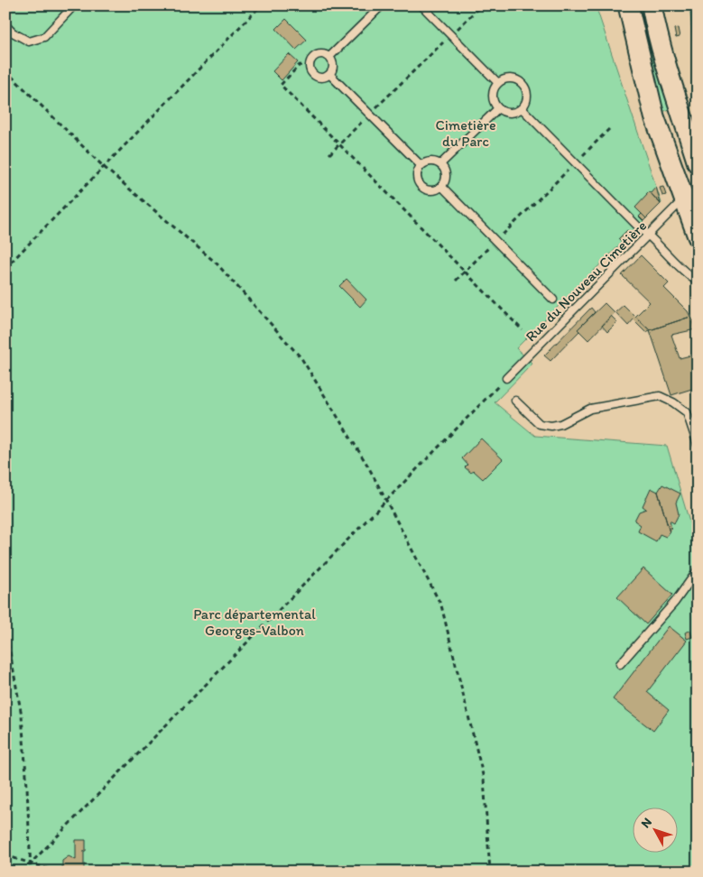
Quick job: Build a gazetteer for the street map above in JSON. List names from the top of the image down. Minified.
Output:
{"streets":{"lane":["Rue du Nouveau Cimetière"]},"parks":["Cimetière du Parc","Parc départemental Georges-Valbon"],"north":"top left"}
